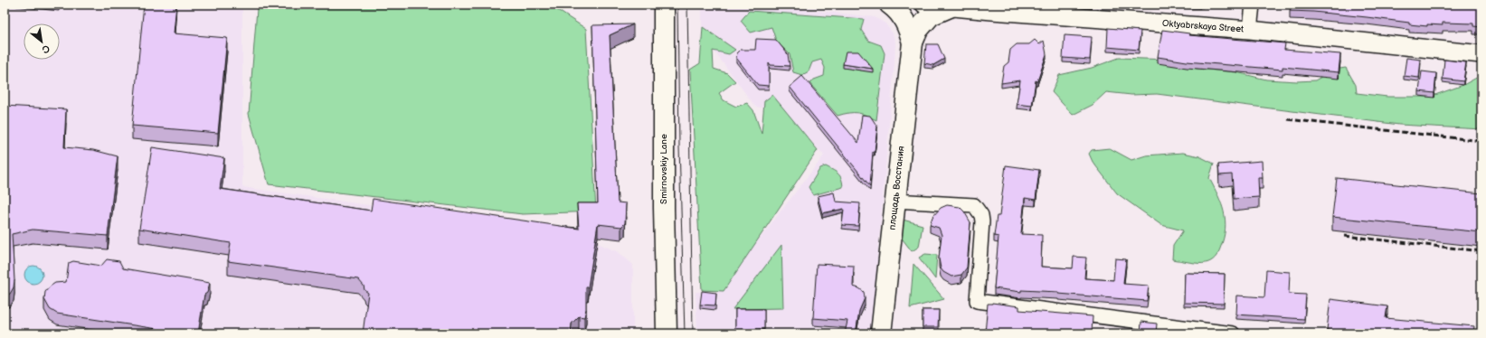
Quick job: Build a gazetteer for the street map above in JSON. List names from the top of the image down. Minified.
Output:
{"streets":{"main road":["Smirnovskiy Lane","площадь Восстания"],"street":["Oktyabrskaya Street"]},"crossings":[["Oktyabrskaya Street","площадь Восстания"]],"north":"bottom right"}
